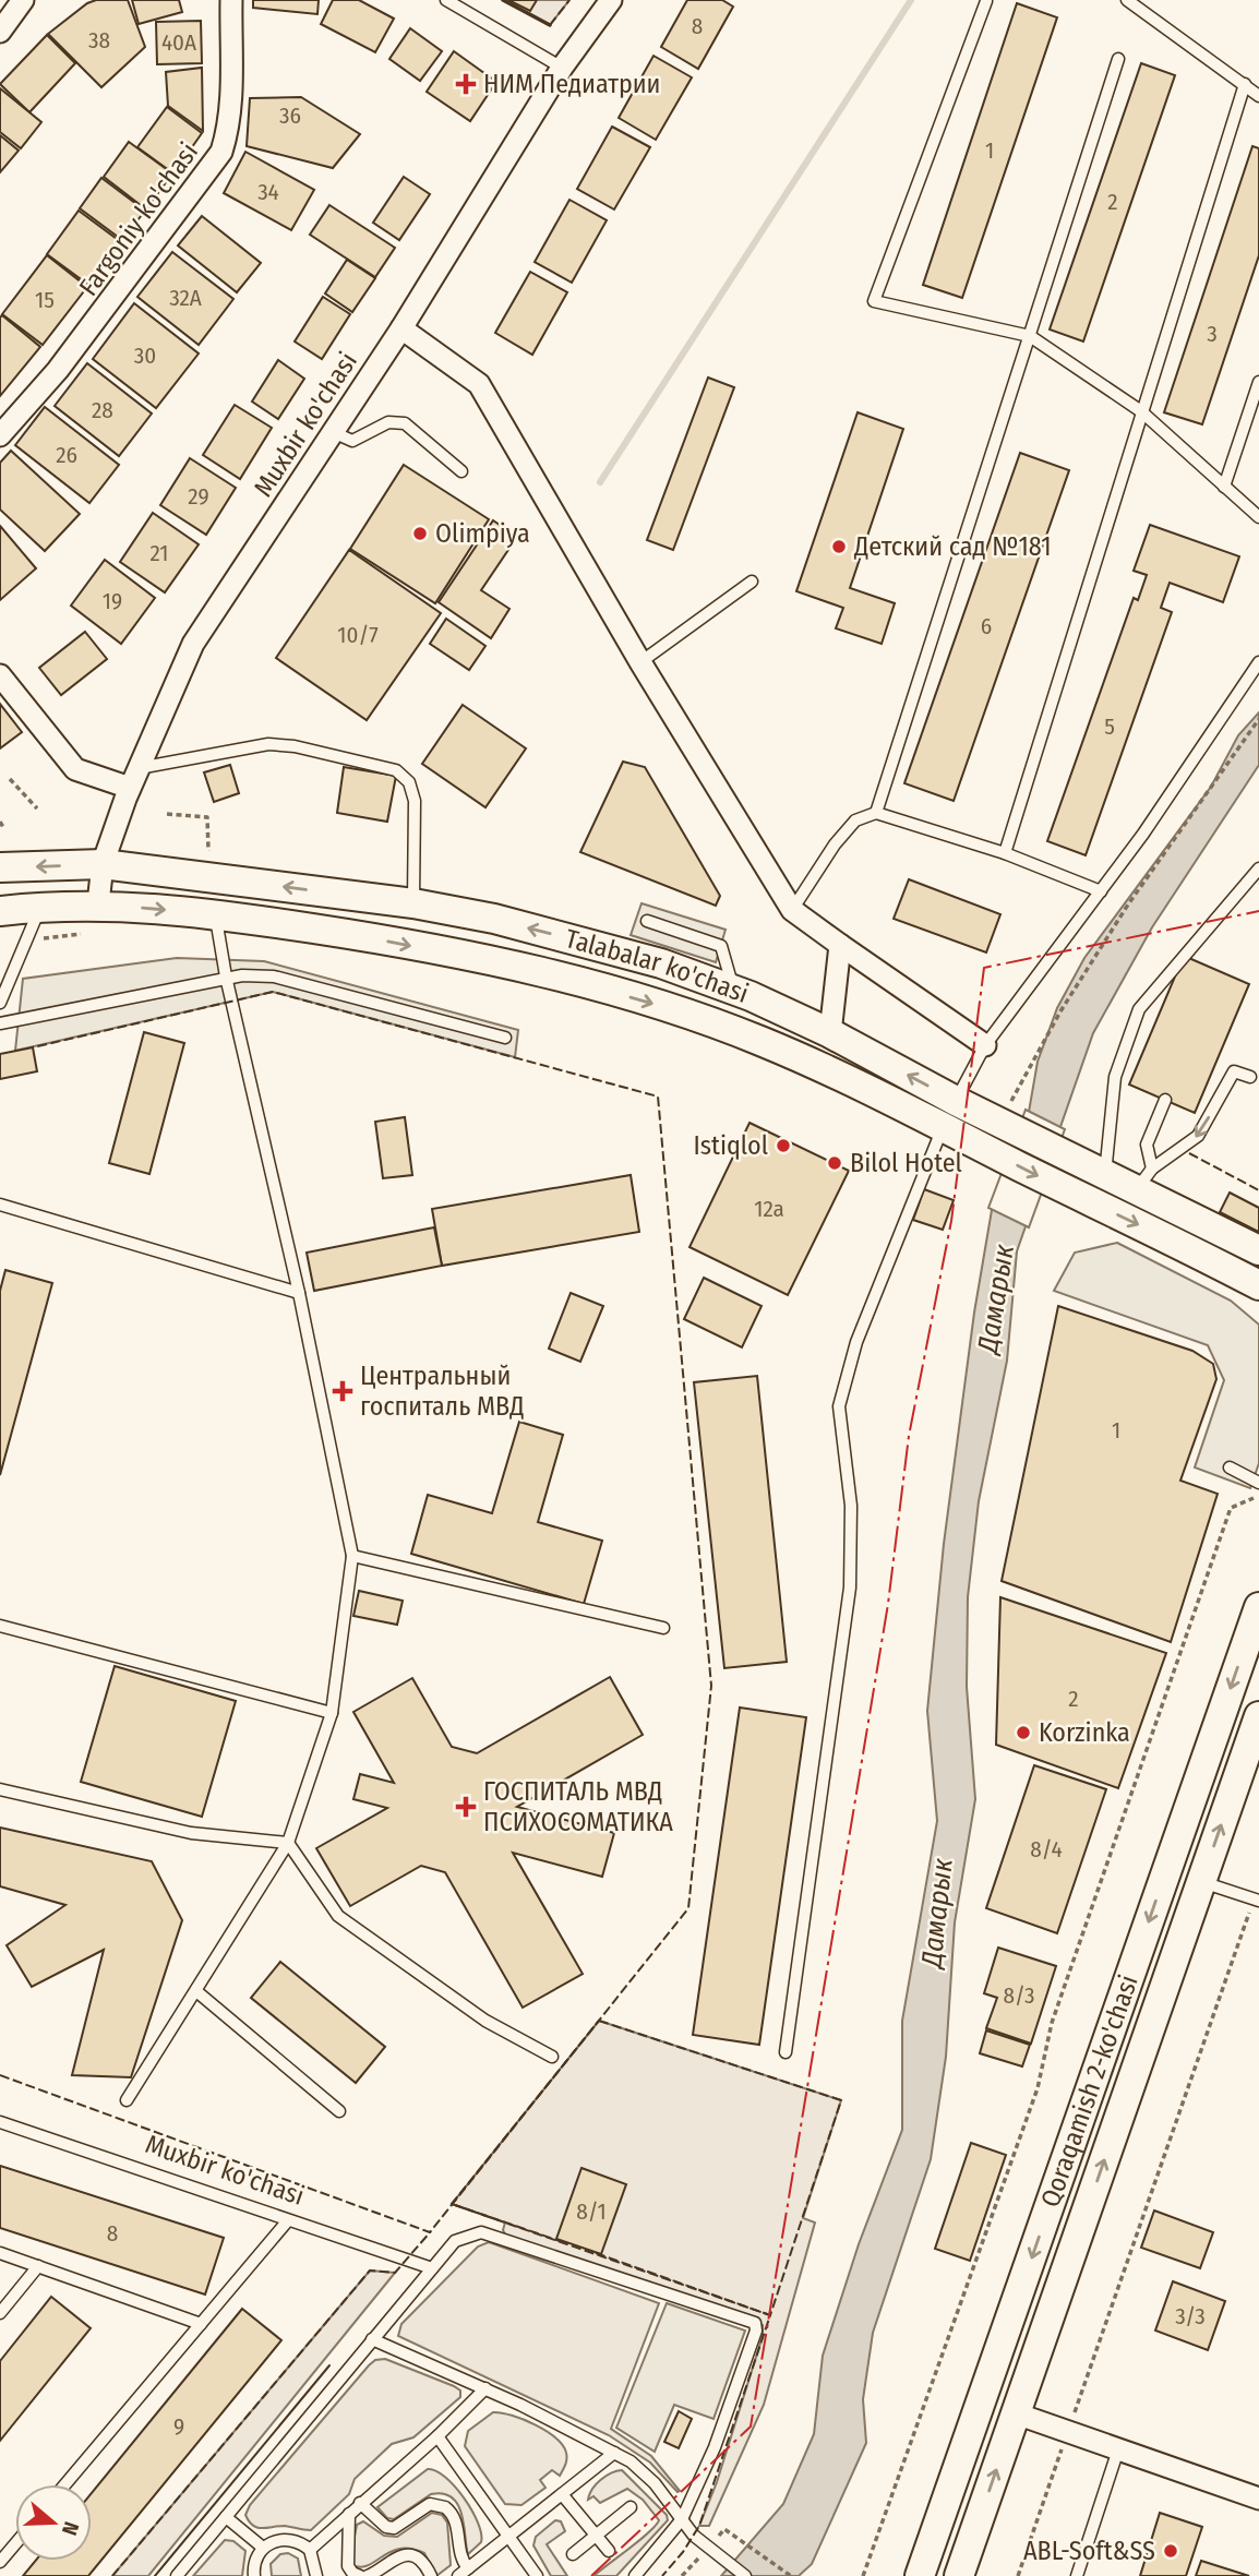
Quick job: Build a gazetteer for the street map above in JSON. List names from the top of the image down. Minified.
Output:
{"streets":{"main road":["Talabalar ko'chasi","Qoraqamish 2-ko'chasi"],"street":["Fargoniy ko'chasi","Muxbir ko'chasi"]},"crossings":[["Muxbir ko'chasi","Talabalar ko'chasi"]],"water":["Дамарык"],"places":{"health":["НИМ Педиатрии","Центральный госпиталь МВД","ГОСПИТАЛЬ МВД ПСИХОСОМАТИКА"],"other":["Olimpiya","Детский сад №181","Istiqlol","Bilol Hotel","Korzinka","ABL-Soft&SS"]},"house_numbers":["8","38","40A","36","1","34","2","32A","15","3","30","28","26","29","21","19","6","10/7","5","12a","1","2","8/4","8/3","8/1","8","3/3","9"],"north":"right"}
